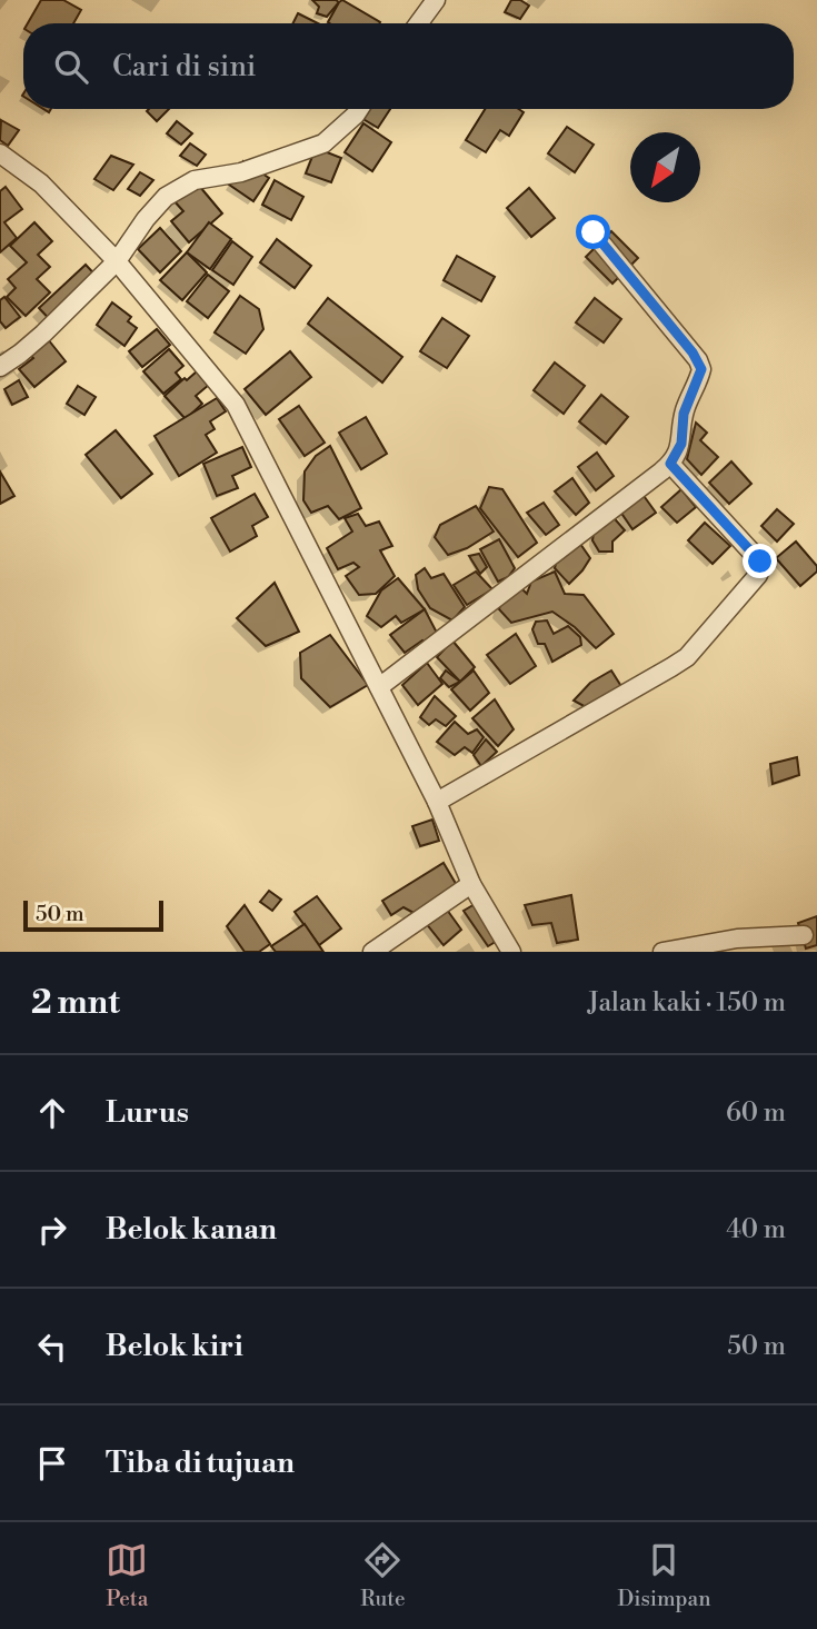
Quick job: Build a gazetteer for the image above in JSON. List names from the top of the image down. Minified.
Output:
{"scale_bar":"50 m","north":"bottom left","page":{"search":"Cari di sini","scale":"50 m","heading":["2 mnt","Jalan kaki · 150 m"],"list":[["Lurus","60 m"],["Belok kanan","40 m"],["Belok kiri","50 m"],"Tiba di tujuan"],"nav":["Peta","Rute","Disimpan"]}}
